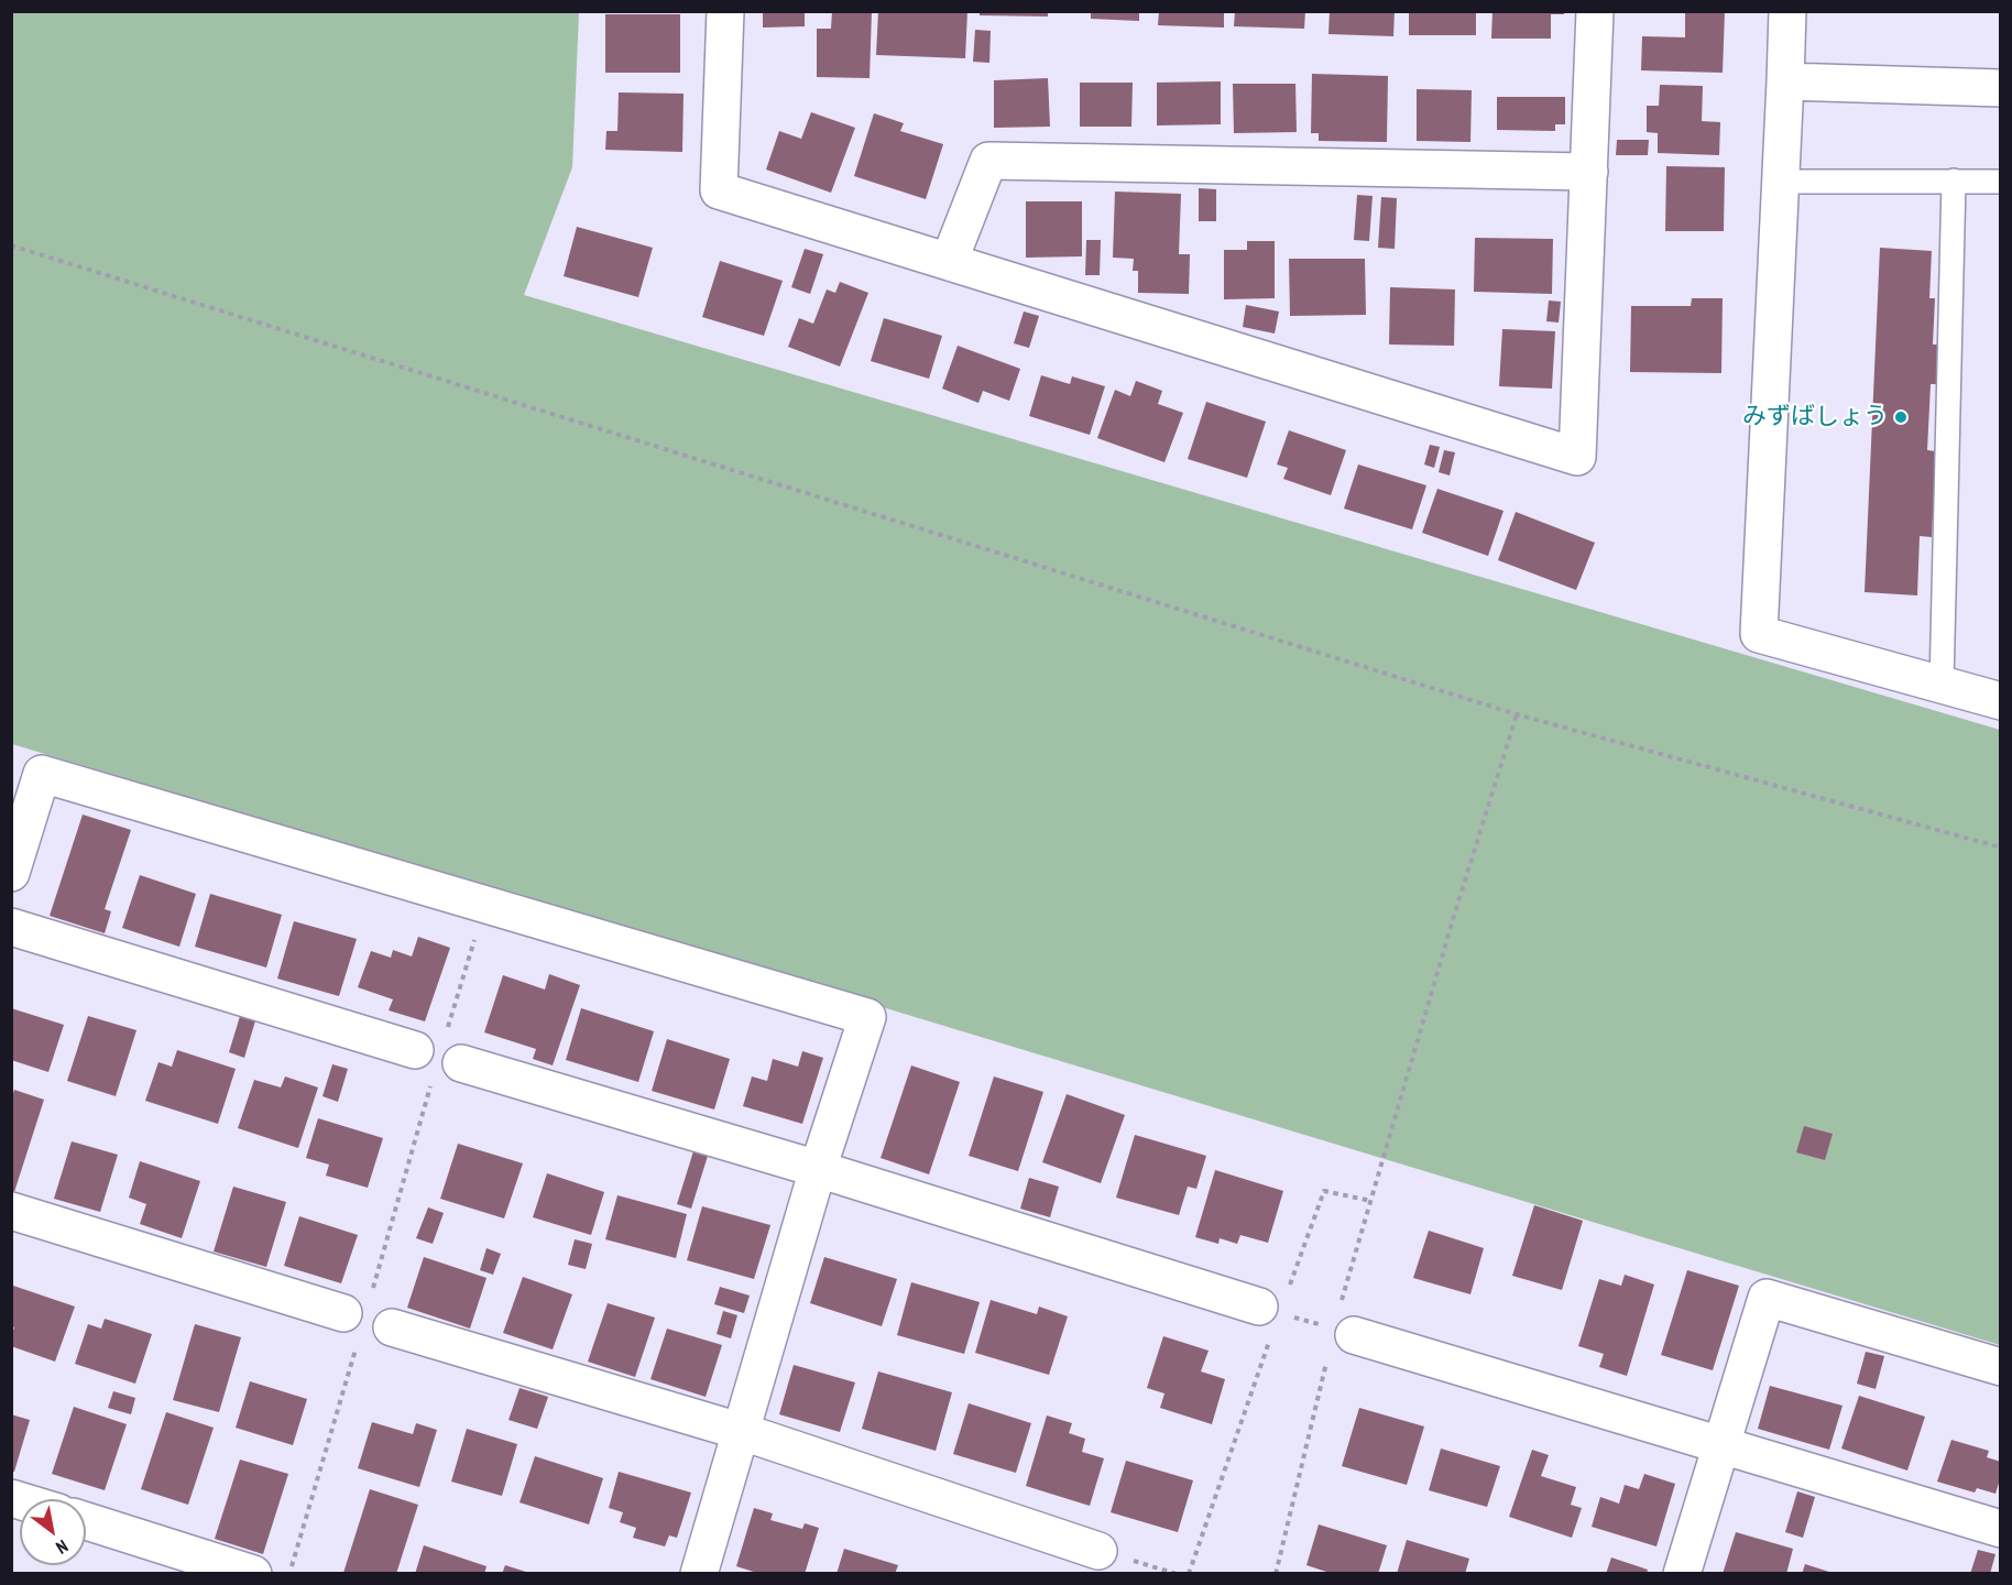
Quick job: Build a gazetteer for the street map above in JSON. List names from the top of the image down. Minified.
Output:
{"places":["みずばしょう"],"north":"bottom right"}
